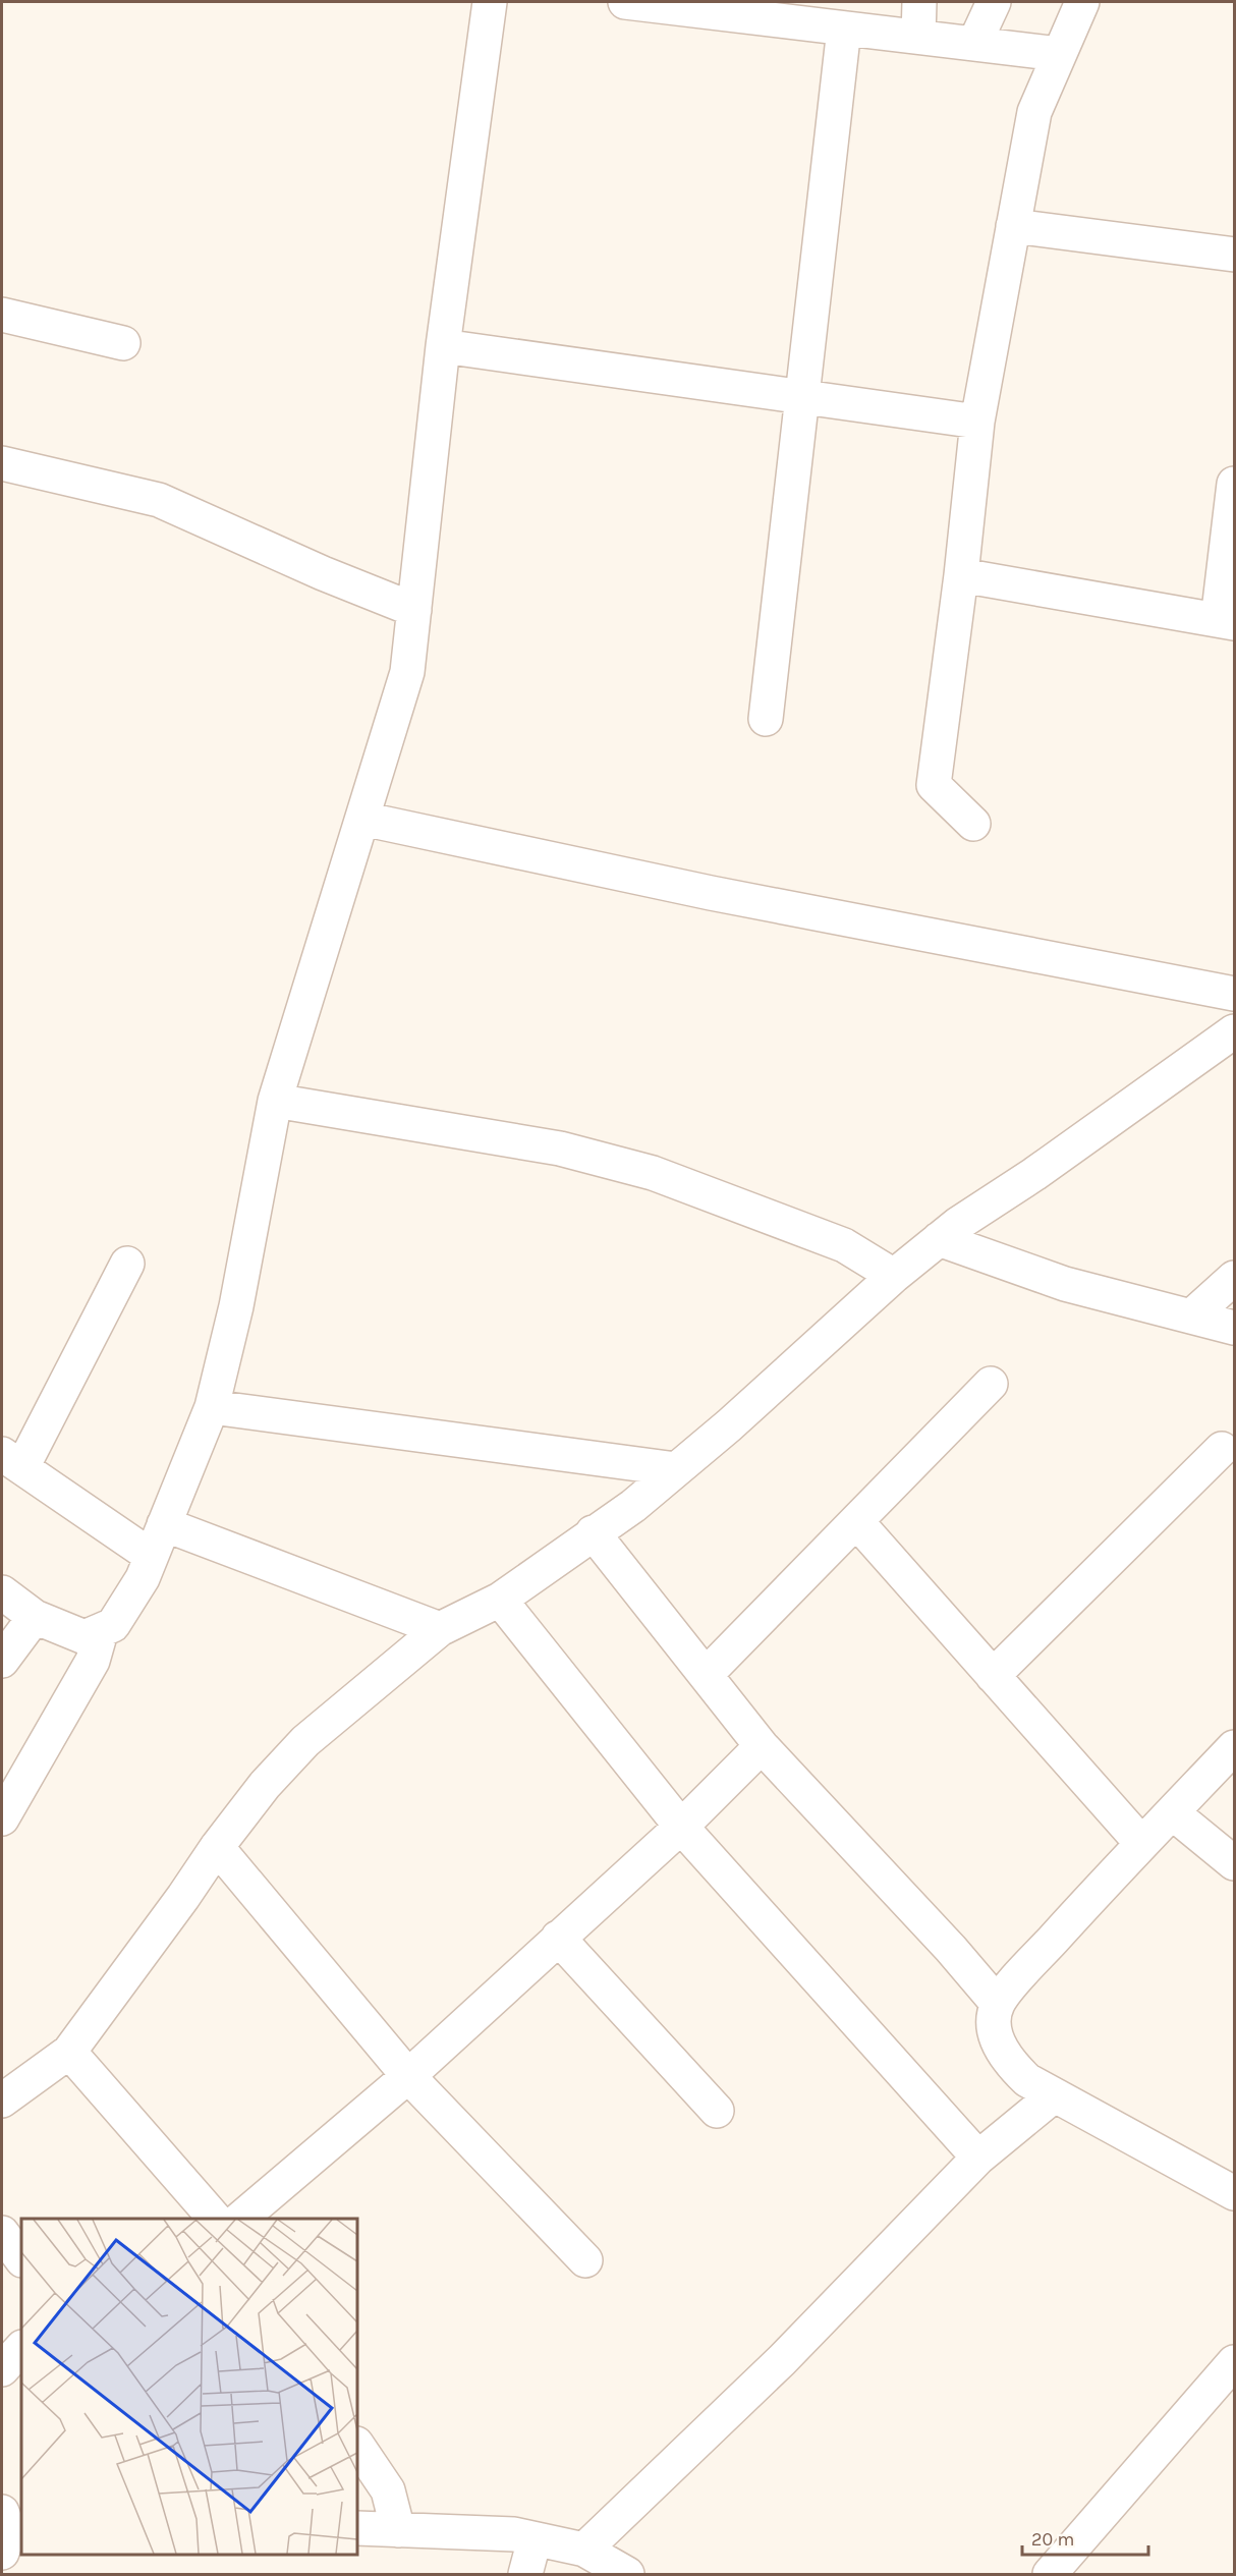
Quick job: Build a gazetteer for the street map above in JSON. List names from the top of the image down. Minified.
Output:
{"scale_bar":"20 m"}
